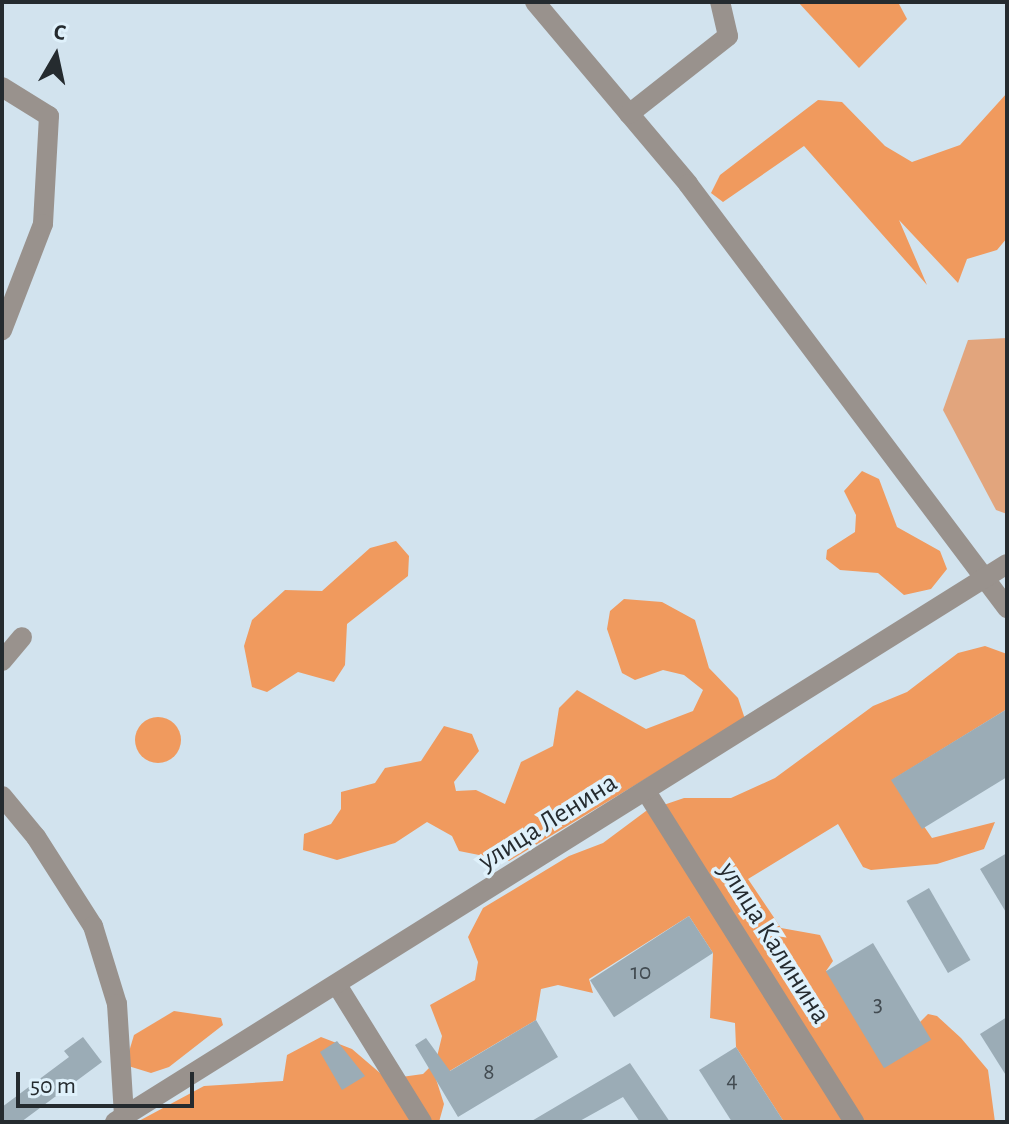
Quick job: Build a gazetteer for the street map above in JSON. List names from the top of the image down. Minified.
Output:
{"streets":{"street":["улица Ленина","улица Калинина"]},"crossings":[["улица Ленина","улица Калинина"]],"house_numbers":["10","3","8","4"],"scale_bar":"50 m","north":"top"}
